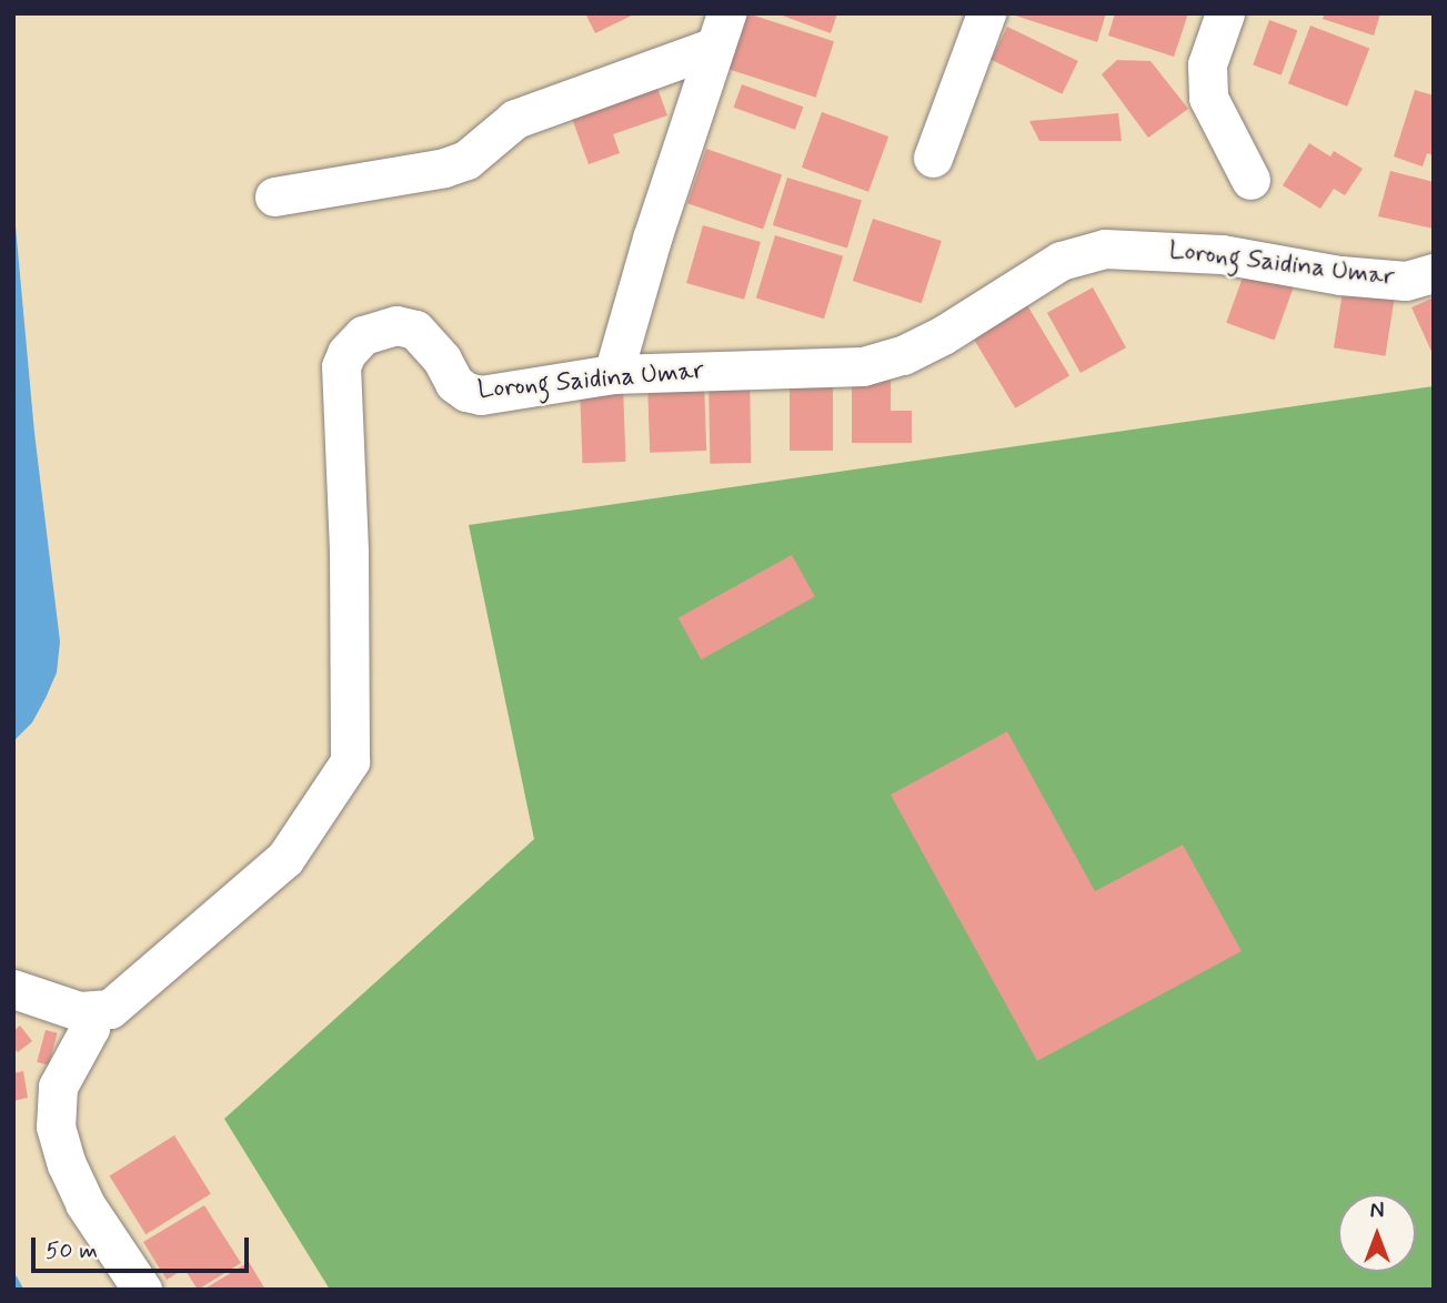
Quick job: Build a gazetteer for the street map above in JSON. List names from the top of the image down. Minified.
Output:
{"streets":{"street":["Lorong Saidina Umar"]},"scale_bar":"50 m","north":"top"}
